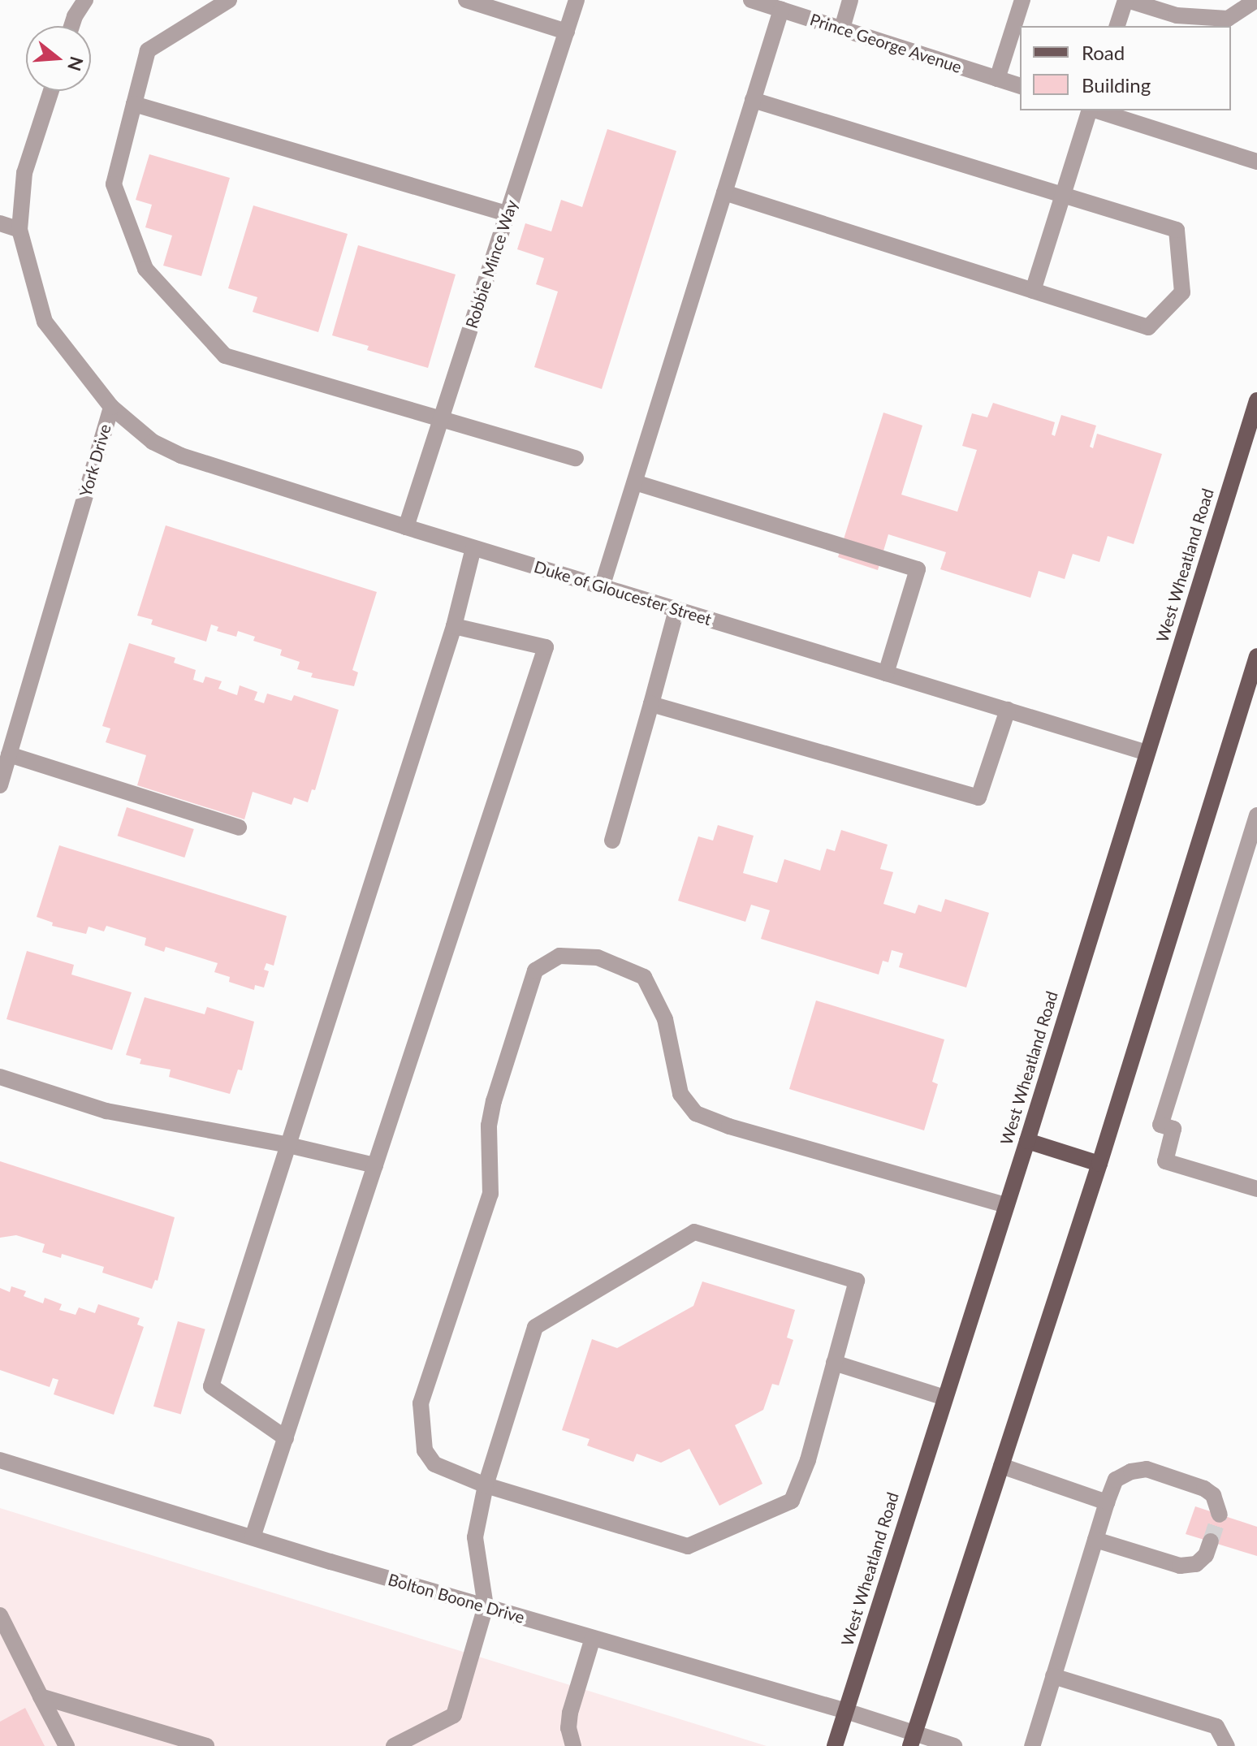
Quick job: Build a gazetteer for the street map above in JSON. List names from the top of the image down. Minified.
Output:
{"streets":{"main road":["West Wheatland Road"],"street":["Prince George Avenue","Robbie Mince Way","York Drive","Duke of Gloucester Street","Bolton Boone Drive"]},"crossings":[["Robbie Mince Way","Duke of Gloucester Street"],["York Drive","Duke of Gloucester Street"],["West Wheatland Road","Duke of Gloucester Street"],["West Wheatland Road","Bolton Boone Drive"]],"legend":["Road","Building"],"north":"right"}
